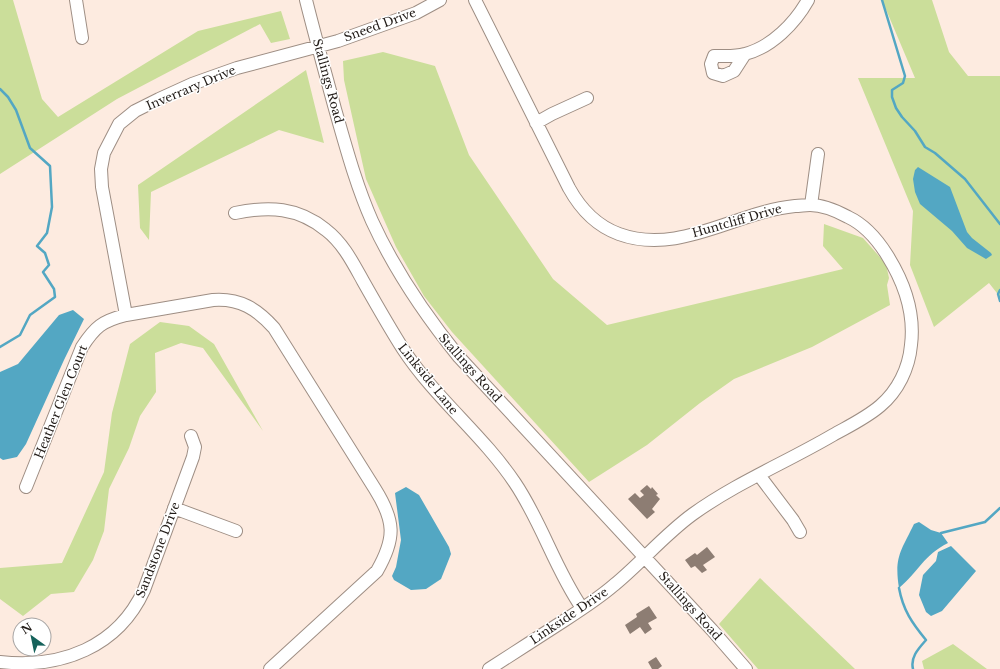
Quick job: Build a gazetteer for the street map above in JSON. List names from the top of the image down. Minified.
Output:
{"streets":{"street":["Sneed Drive","Stallings Road","Inverrary Drive","Huntcliff Drive","Linkside Lane","Heather Glen Court","Sandstone Drive","Linkside Drive"]},"crossings":[["Sneed Drive","Stallings Road"],["Sneed Drive","Inverrary Drive"],["Stallings Road","Inverrary Drive"],["Stallings Road","Huntcliff Drive"],["Stallings Road","Linkside Drive"],["Inverrary Drive","Heather Glen Court"],["Huntcliff Drive","Linkside Drive"],["Linkside Lane","Linkside Drive"]],"north":"top left"}
